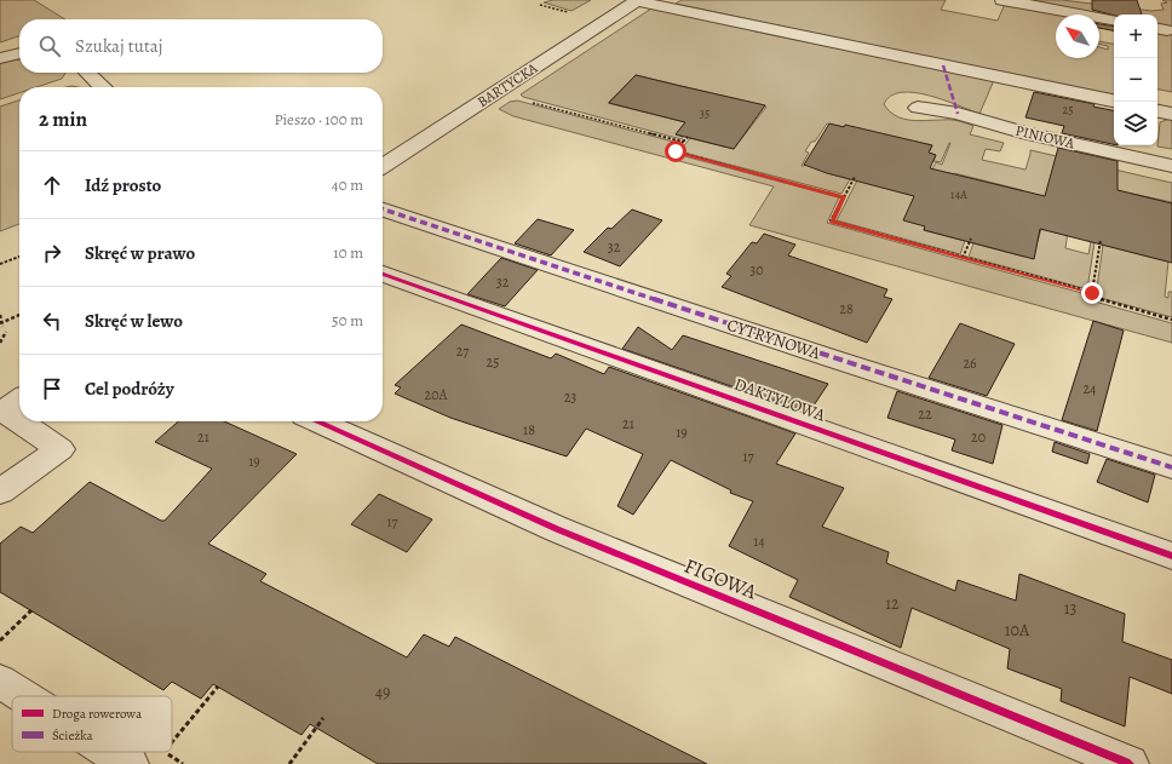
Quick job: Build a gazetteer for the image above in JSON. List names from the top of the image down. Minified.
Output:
{"streets":{"street":["BARTYCKA","PINIOWA","CYTRYNOWA","DAKTYLOWA","FIGOWA"]},"house_numbers":["25","35","14A","32","30","32","28","27","25","26","24","20A","23","22","21","18","19","21","20","17","19","17","14","12","13","10A","49"],"legend":["Droga rowerowa","Ścieżka"],"north":"top left","page":{"map_buttons":["+","−"],"search":"Szukaj tutaj","heading":["2 min","Pieszo · 100 m"],"list":[["Idź prosto","40 m"],["Skręć w prawo","10 m"],["Skręć w lewo","50 m"],"Cel podróży"]}}
